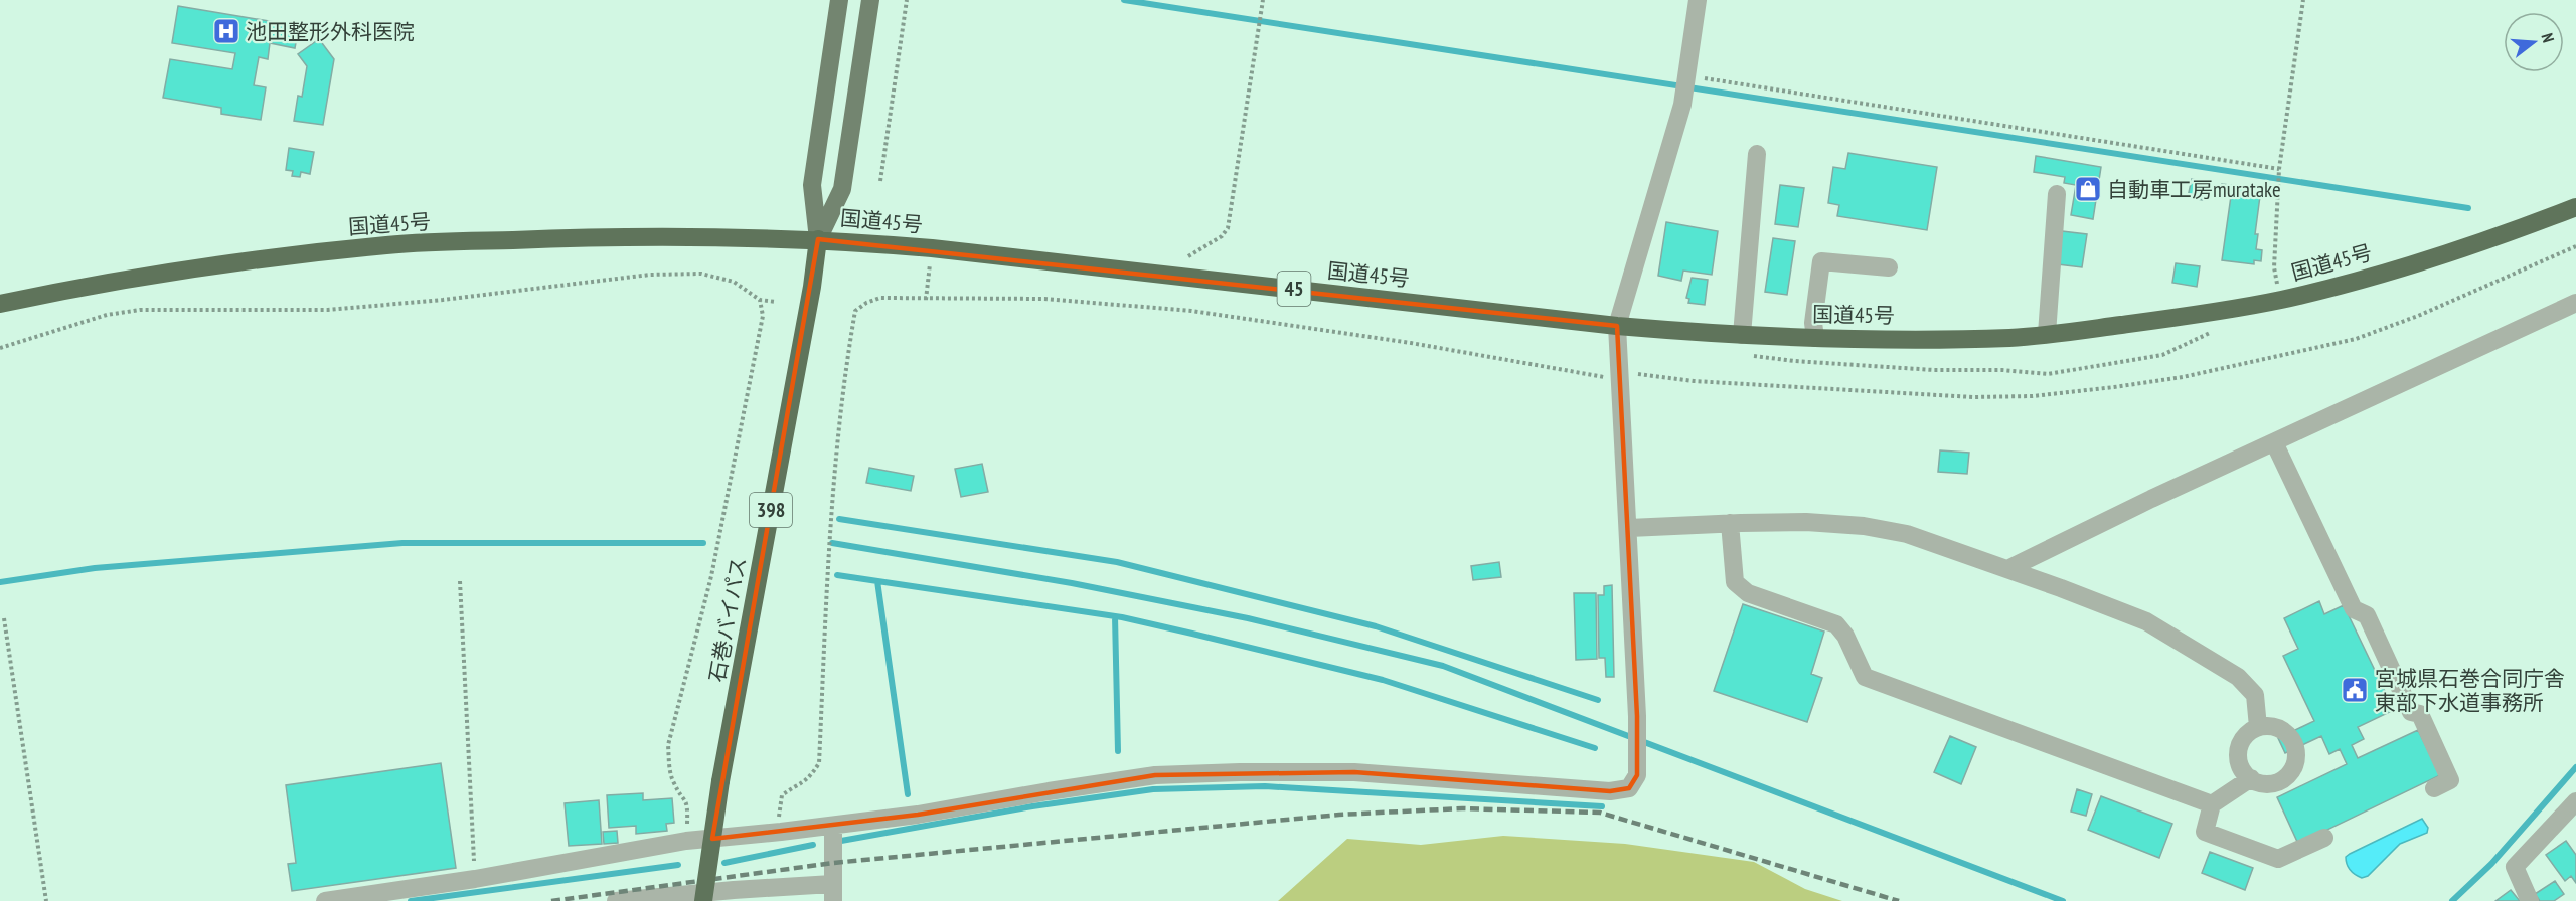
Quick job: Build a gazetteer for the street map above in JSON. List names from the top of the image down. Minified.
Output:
{"streets":{"highway":["国道45号","45","398","石巻バイパス"]},"crossings":[["国道45号","石巻バイパス"]],"places":{"hospital":["池田整形外科医院"],"shop":["自動車工房muratake"],"public building":["宮城県石巻合同庁舎 東部下水道事務所"]},"north":"right"}
